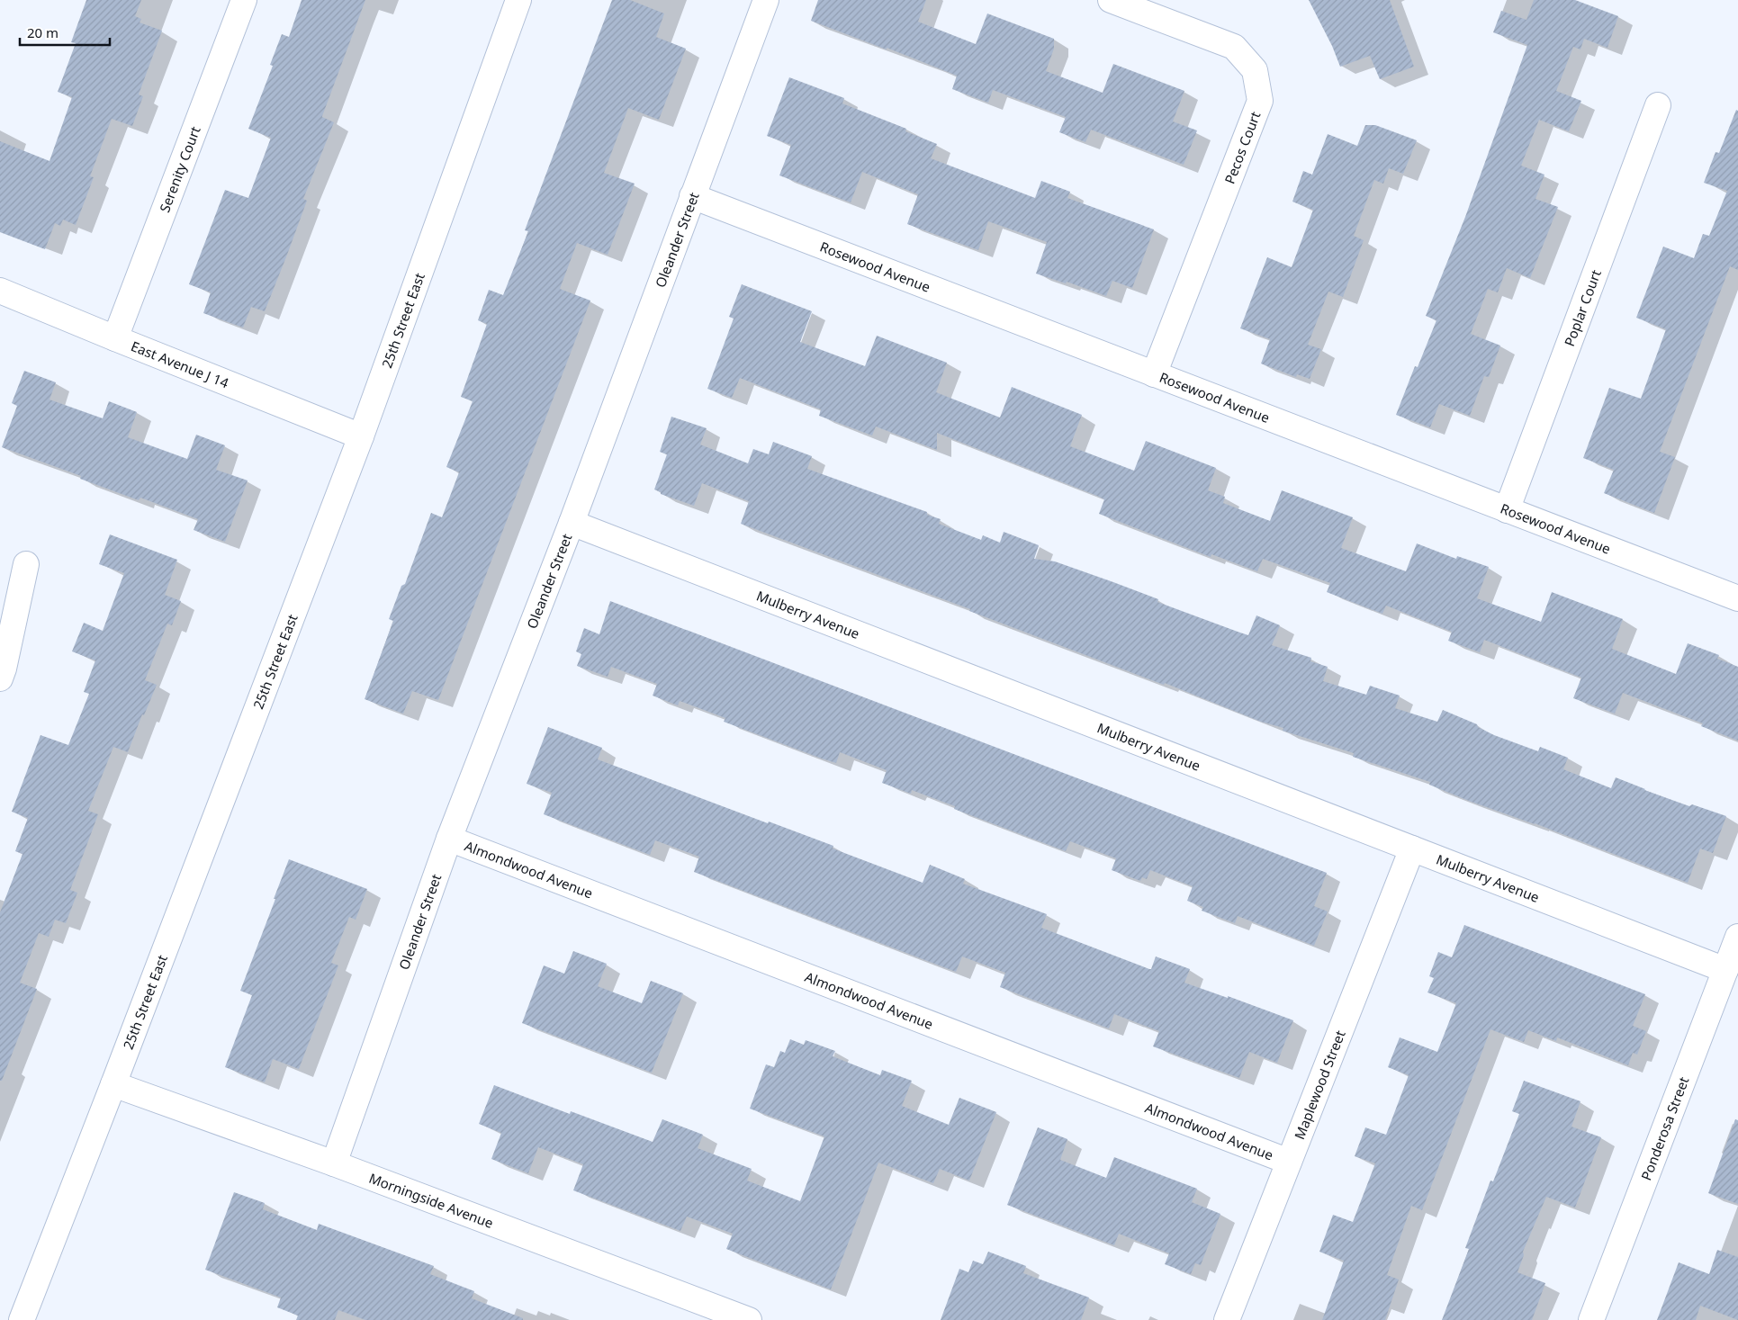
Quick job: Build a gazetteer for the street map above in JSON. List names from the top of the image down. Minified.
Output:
{"streets":{"street":["Pecos Court","Serenity Court","Oleander Street","Rosewood Avenue","Poplar Court","25th Street East","East Avenue J 14","Mulberry Avenue","Almondwood Avenue","Maplewood Street","Ponderosa Street","Morningside Avenue"]},"crossings":[["Pecos Court","Rosewood Avenue"],["Serenity Court","East Avenue J 14"],["Oleander Street","Rosewood Avenue"],["Oleander Street","Mulberry Avenue"],["Oleander Street","Almondwood Avenue"],["Oleander Street","Morningside Avenue"],["Rosewood Avenue","Poplar Court"],["25th Street East","East Avenue J 14"],["25th Street East","Morningside Avenue"],["Mulberry Avenue","Maplewood Street"],["Mulberry Avenue","Ponderosa Street"],["Almondwood Avenue","Maplewood Street"]],"scale_bar":"20 m"}
